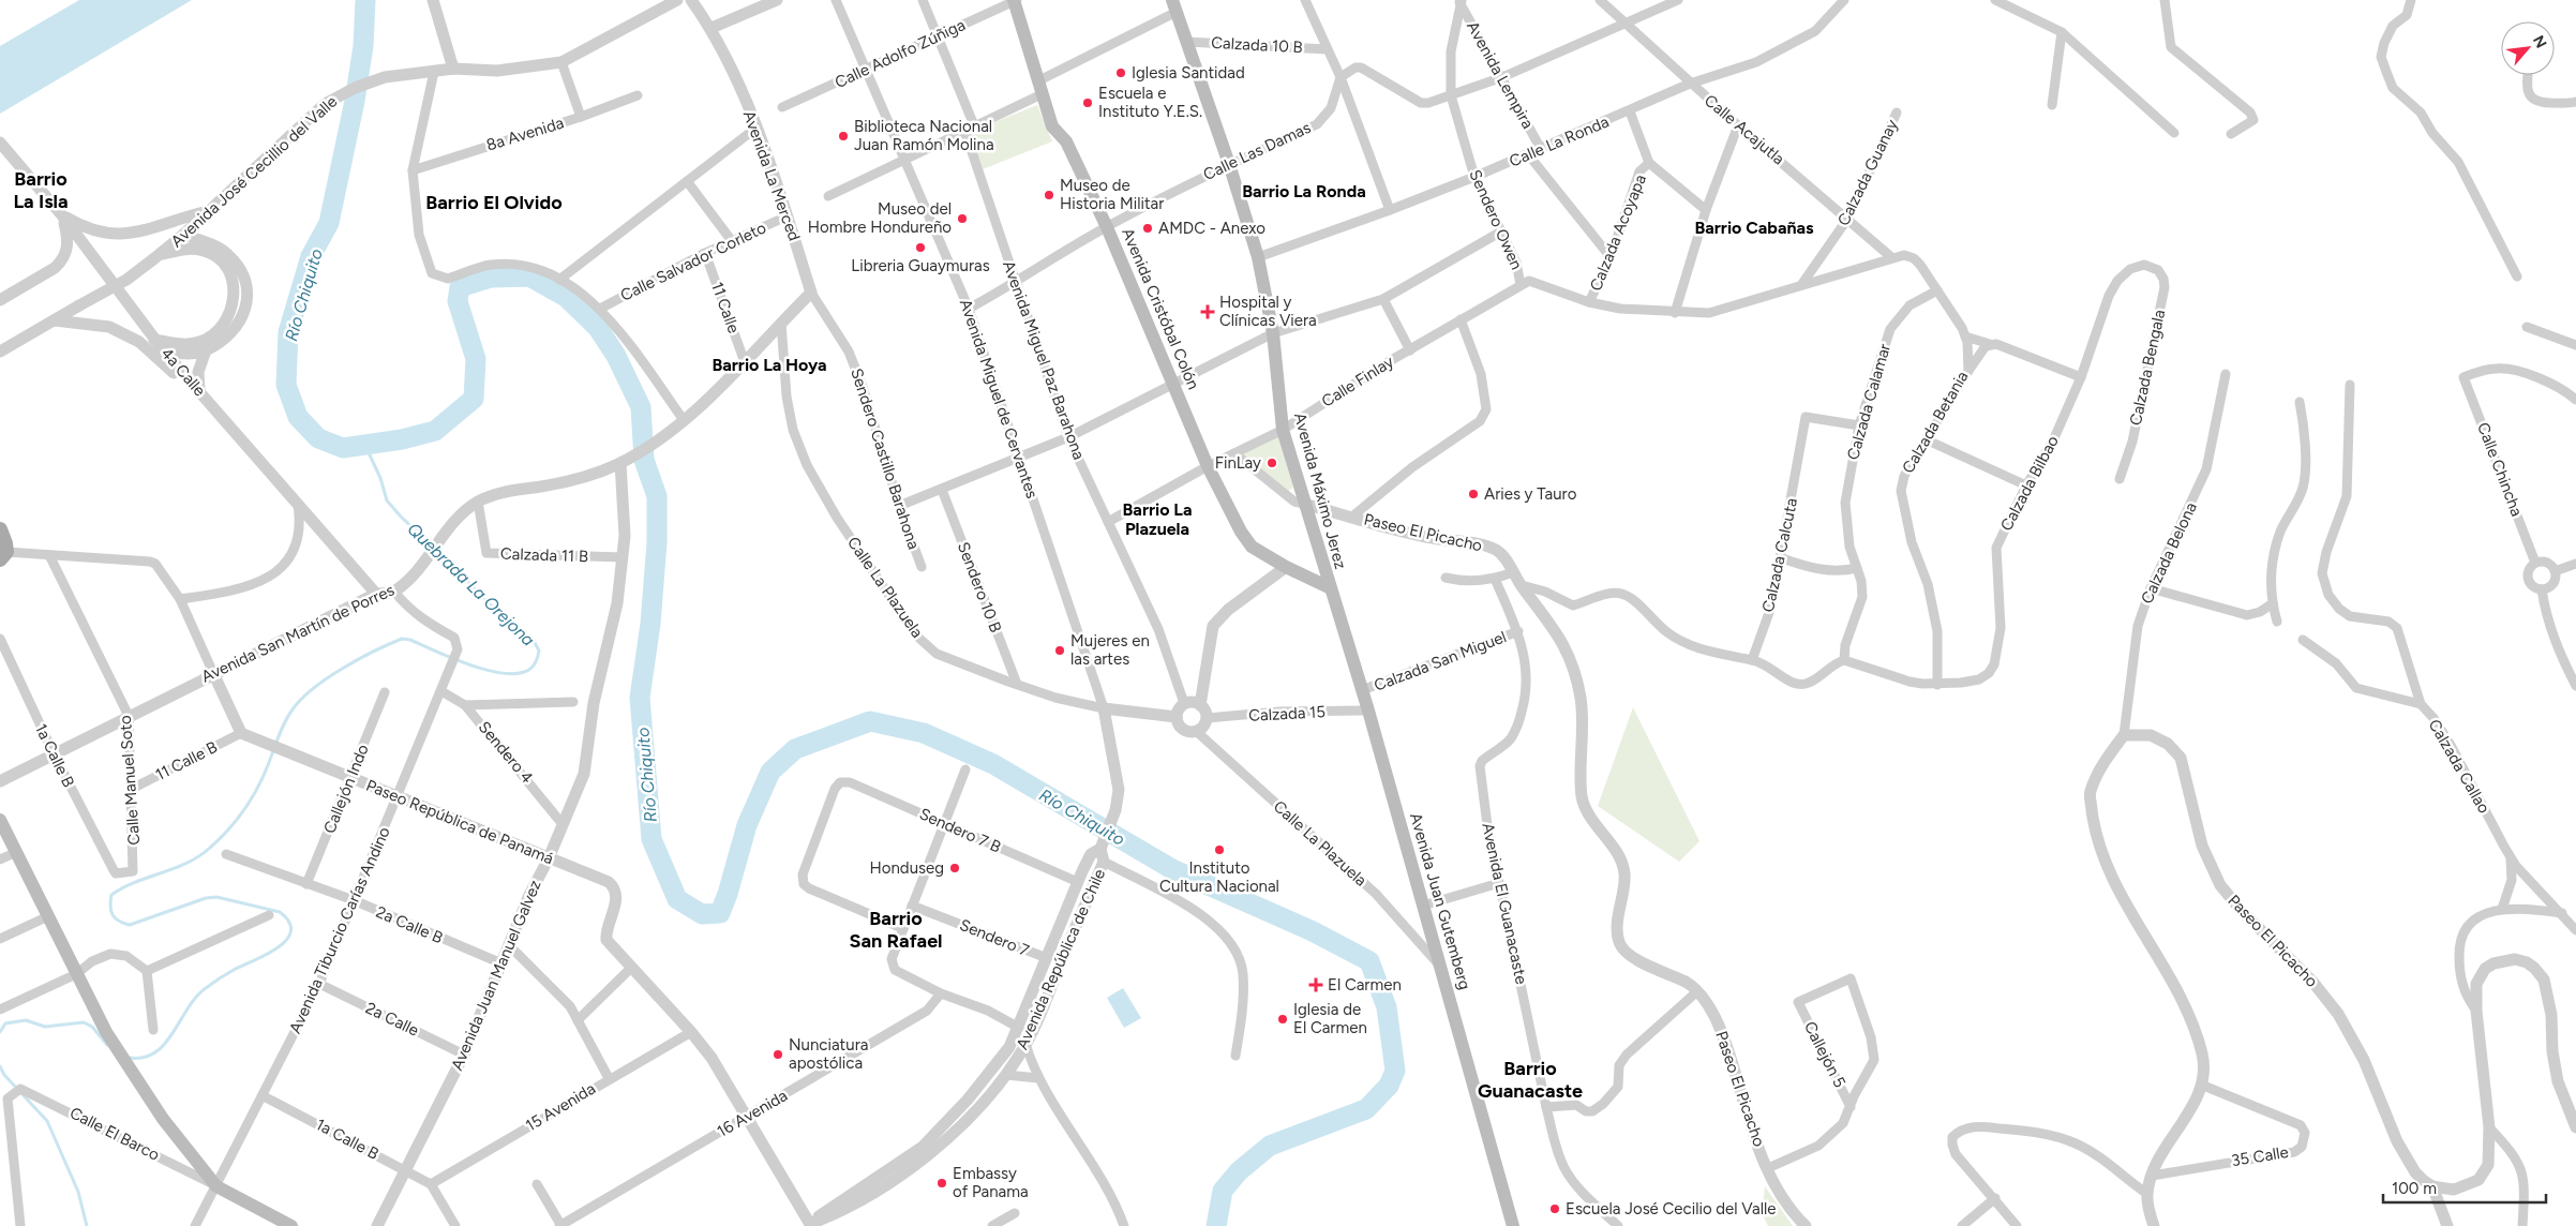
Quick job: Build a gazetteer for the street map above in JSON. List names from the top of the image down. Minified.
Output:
{"streets":{"main road":["Avenida Cristóbal Colón","Avenida Máximo Jerez","Avenida Juan Gutemberg"],"street":["Calzada 10 B","Calle Adolfo Zúñiga","Avenida Lempira","Calle Acajutla","8a Avenida","Calle La Ronda","Calle Las Damas","Avenida José Cecillio del Valle","Calzada Guanay","Avenida La Merced","Sendero Owen","Calzada Acoyapa","Calle Salvador Corleto","11 Calle","Avenida Miguel Paz Barahona","Calzada Bengala","4a Calle","Calle Finlay","Avenida Miguel de Cervantes","Calzada Calamar","Calzada Betania","Sendero Castillo Barahona","Calle Chincha","Calzada Bilbao","Paseo El Picacho","Calzada Belona","Calzada 11 B","Calzada Calcuta","Calle La Plazuela","Sendero 10 B","Avenida San Martín de Porres","Calzada San Miguel","Calzada 15","Sendero 4","1a Calle B","11 Calle B","Calzada Callao","Calle Manuel Soto","Callejón Indo","Paseo República de Panamá","Sendero 7 B","Avenida El Guanacaste","2a Calle B","Avenida Tiburcio Carías Andino","Sendero 7","Avenida República de Chile","Avenida Juan Manuel Galvez","2a Calle","Callejón 5","15 Avenida","16 Avenida","Calle El Barco","35 Calle"]},"crossings":[["Calzada 10 B","Avenida Máximo Jerez"],["Calle Adolfo Zúñiga","Avenida Cristóbal Colón"],["Calle Adolfo Zúñiga","Avenida Miguel de Cervantes"],["Avenida Lempira","Calle La Ronda"],["Avenida Lempira","Sendero Owen"],["Avenida Lempira","Calzada Acoyapa"],["Calle Acajutla","Calle La Ronda"],["Calle Acajutla","Calzada Guanay"],["Calle Acajutla","Sendero Owen"],["Calle Acajutla","Calzada Betania"],["Calle La Ronda","Sendero Owen"],["Calle La Ronda","Avenida Máximo Jerez"],["Calle Las Damas","Avenida Cristóbal Colón"],["Calle Las Damas","Avenida Miguel Paz Barahona"],["Calle Las Damas","Avenida Miguel de Cervantes"],["Calle Las Damas","Avenida Máximo Jerez"],["Calzada Guanay","Sendero Owen"],["Avenida La Merced","Calle Salvador Corleto"],["Avenida La Merced","Sendero Castillo Barahona"],["Sendero Owen","Calzada Acoyapa"],["Sendero Owen","Calle Finlay"],["Sendero Owen","Calzada Betania"],["Calle Salvador Corleto","11 Calle"],["11 Calle","Avenida San Martín de Porres"],["Avenida Cristóbal Colón","Calle Finlay"],["Avenida Cristóbal Colón","Avenida Máximo Jerez"],["Avenida Cristóbal Colón","Avenida Juan Gutemberg"],["Avenida Miguel Paz Barahona","Calle Finlay"],["Avenida Miguel Paz Barahona","Calle La Plazuela"],["Avenida Miguel Paz Barahona","Calzada 15"],["Calzada Bengala","Calzada Bilbao"],["4a Calle","Avenida San Martín de Porres"],["Calle Finlay","Avenida Máximo Jerez"],["Avenida Miguel de Cervantes","Calle La Plazuela"],["Avenida Miguel de Cervantes","Avenida República de Chile"],["Calzada Calamar","Calzada Betania"],["Calzada Calamar","Calzada Bilbao"],["Calzada Calamar","Calzada Calcuta"],["Calzada Betania","Calzada Bilbao"],["Avenida Máximo Jerez","Paseo El Picacho"],["Avenida Máximo Jerez","Avenida Juan Gutemberg"],["Paseo El Picacho","Calzada Belona"],["Calzada 11 B","Avenida San Martín de Porres"],["Calzada 11 B","Avenida Juan Manuel Galvez"],["Calle La Plazuela","Sendero 10 B"],["Calle La Plazuela","Avenida San Martín de Porres"],["Calle La Plazuela","Calzada 15"],["Calle La Plazuela","Avenida Juan Gutemberg"],["Avenida San Martín de Porres","1a Calle B"],["Avenida San Martín de Porres","Calle Manuel Soto"],["Avenida San Martín de Porres","Avenida Tiburcio Carías Andino"],["Avenida San Martín de Porres","Avenida Juan Manuel Galvez"],["Calzada San Miguel","Avenida Juan Gutemberg"],["Calzada San Miguel","Avenida El Guanacaste"],["Calzada 15","Avenida Juan Gutemberg"],["Sendero 4","Avenida Tiburcio Carías Andino"],["Sendero 4","Avenida Juan Manuel Galvez"],["1a Calle B","Calle Manuel Soto"],["1a Calle B","Avenida Tiburcio Carías Andino"],["1a Calle B","Avenida Juan Manuel Galvez"],["1a Calle B","15 Avenida"],["11 Calle B","Calle Manuel Soto"],["11 Calle B","Paseo República de Panamá"],["Callejón Indo","Paseo República de Panamá"],["Callejón Indo","2a Calle B"],["Paseo República de Panamá","Avenida Tiburcio Carías Andino"],["Paseo República de Panamá","Avenida República de Chile"],["Paseo República de Panamá","Avenida Juan Manuel Galvez"],["Paseo República de Panamá","15 Avenida"],["Paseo República de Panamá","16 Avenida"],["Sendero 7 B","Avenida República de Chile"],["2a Calle B","Avenida Tiburcio Carías Andino"],["2a Calle B","Avenida Juan Manuel Galvez"],["Avenida Tiburcio Carías Andino","2a Calle"],["Avenida Tiburcio Carías Andino","Calle El Barco"],["Sendero 7","Avenida República de Chile"],["Avenida Juan Manuel Galvez","2a Calle"]],"districts":["Barrio La Isla","Barrio La Ronda","Barrio El Olvido","Barrio Cabañas","Barrio La Hoya","Barrio La Plazuela","Barrio San Rafael","Barrio Guanacaste"],"water":["Río Chiquito","Quebrada La Orejona"],"places":{"other":["Iglesia Santidad","Escuela e Instituto Y.E.S.","Biblioteca Nacional Juan Ramón Molina","Museo de Historia Militar","Museo del Hombre Hondureño","AMDC - Anexo","Libreria Guaymuras","FinLay","Aries y Tauro","Mujeres en las artes","Instituto Cultura Nacional","Honduseg","Iglesia de El Carmen","Nunciatura apostólica","Embassy of Panama","Escuela José Cecilio del Valle"],"health":["Hospital y Clínicas Viera","El Carmen"]},"scale_bar":"100 m","north":"top right"}
